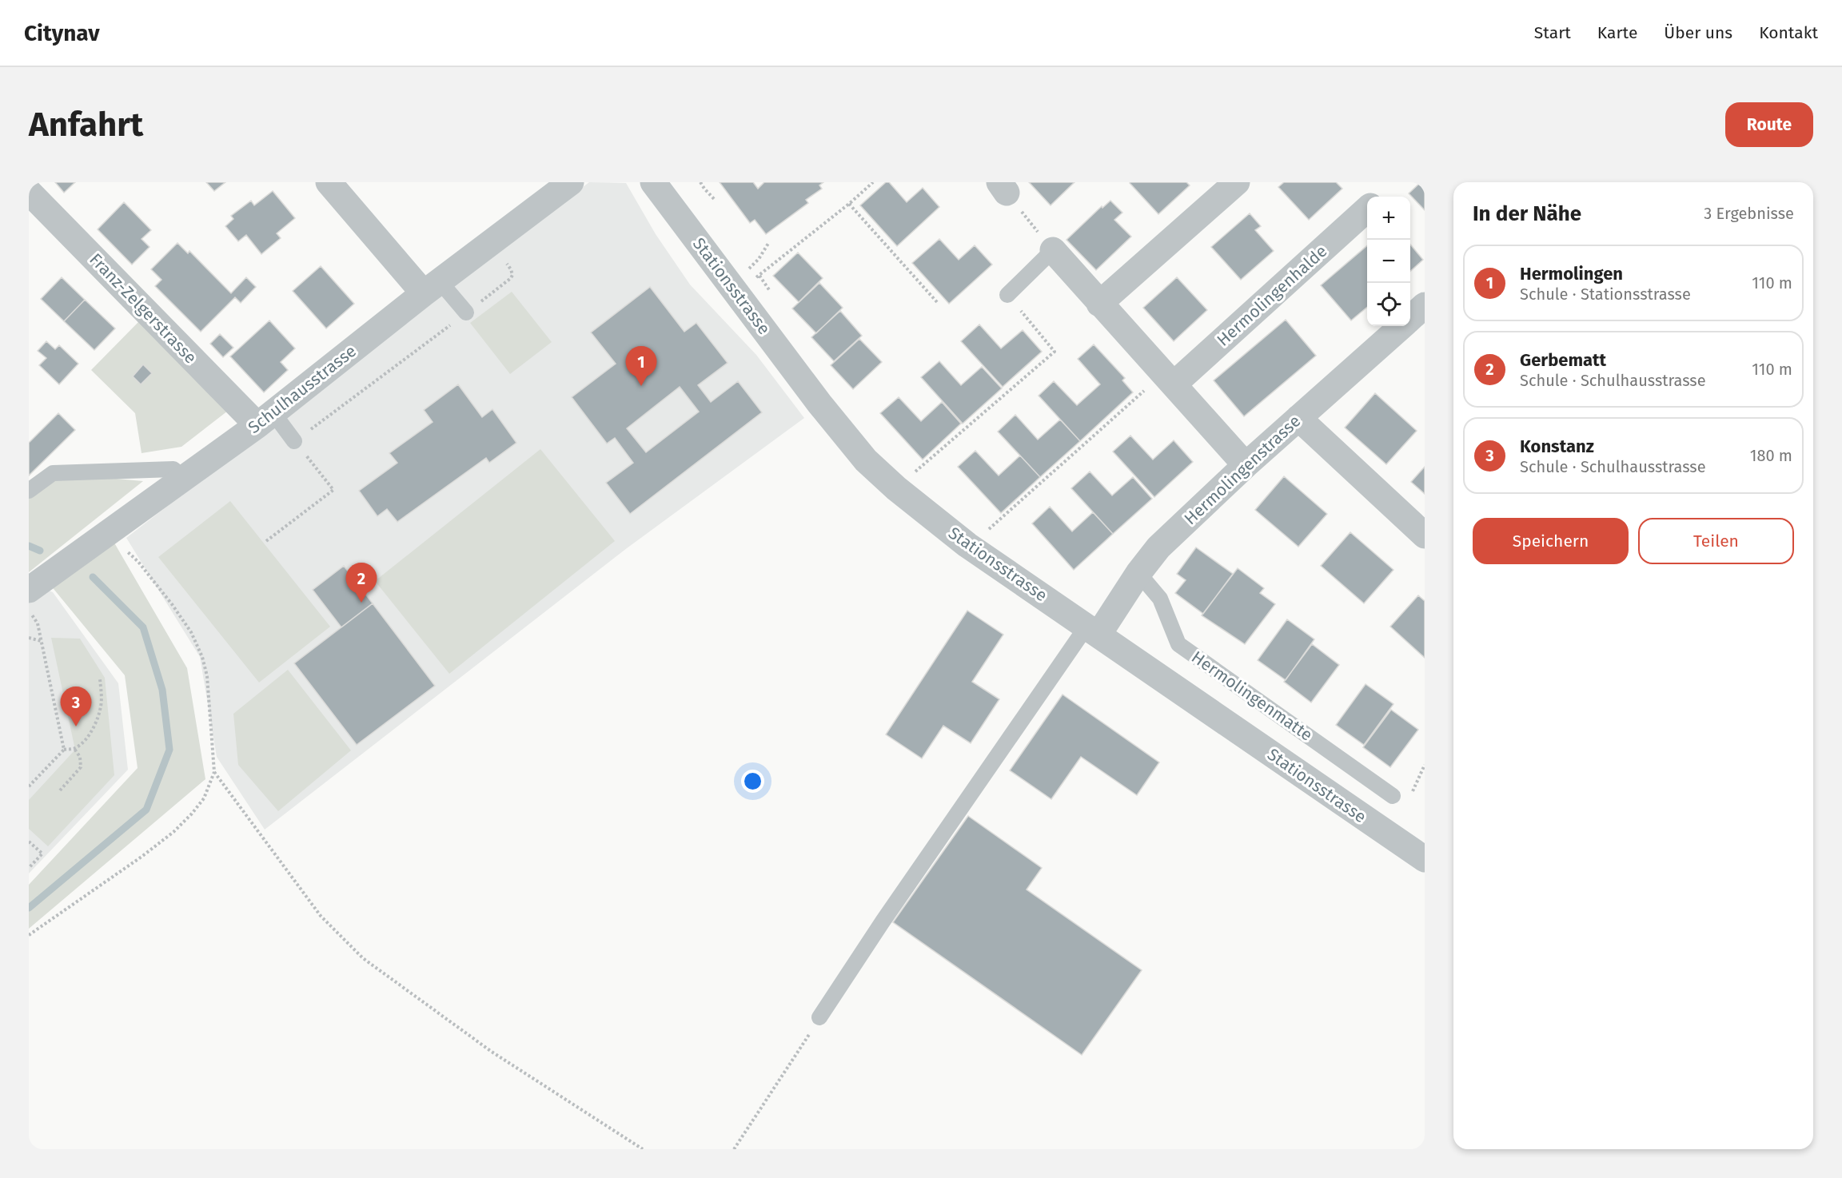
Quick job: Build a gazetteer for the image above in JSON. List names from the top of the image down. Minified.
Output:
{"streets":{"street":["Stationsstrasse","Hermolingenhalde","Franz-Zelgerstrasse","Schulhausstrasse","Hermolingenstrasse"],"lane":["Hermolingenmatte"]},"crossings":[["Stationsstrasse","Hermolingenstrasse"],["Franz-Zelgerstrasse","Schulhausstrasse"],["Hermolingenstrasse","Hermolingenmatte"]],"page":{"header":"Citynav","nav":["Start","Karte","Über uns","Kontakt"],"buttons":["Route",["Speichern","Teilen"]],"title":"Anfahrt","heading":["In der Nähe","3 Ergebnisse"],"map_buttons":["+","−"],"list":[{"mark":"1","name":"Hermolingen","note":"Schule · Stationsstrasse","value":"110 m"},{"mark":"2","name":"Gerbematt","note":"Schule · Schulhausstrasse","value":"110 m"},{"mark":"3","name":"Konstanz","note":"Schule · Schulhausstrasse","value":"180 m"}],"pins":["1","2","3"]}}
